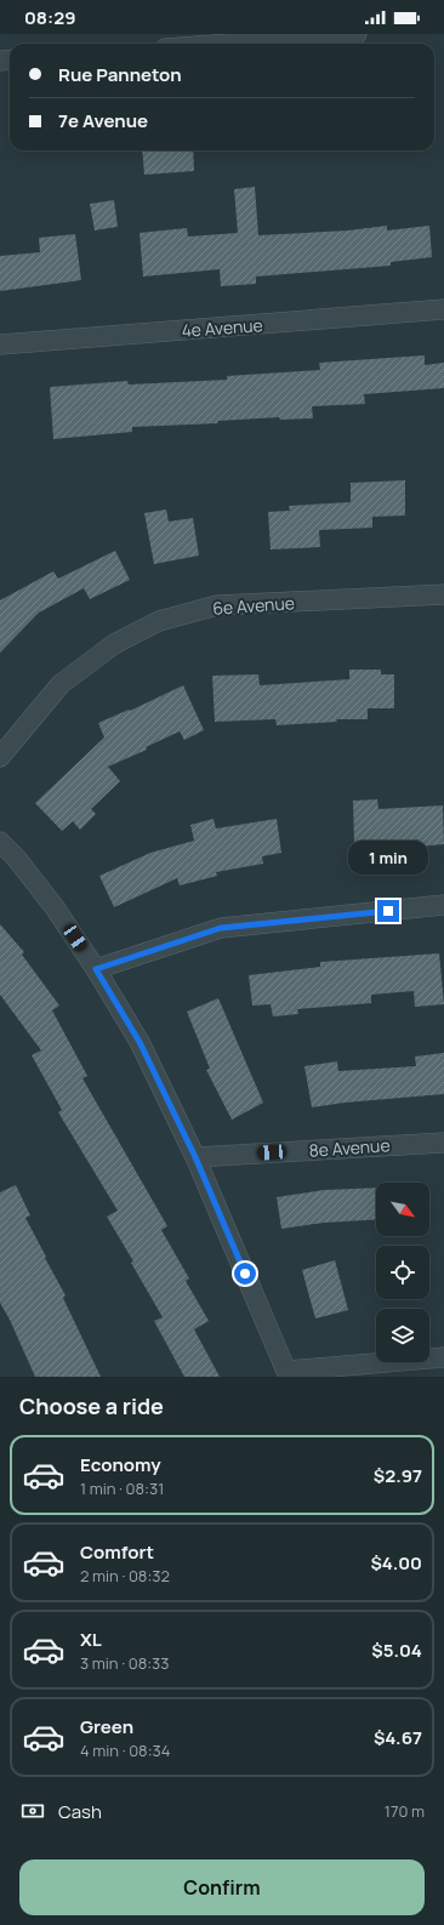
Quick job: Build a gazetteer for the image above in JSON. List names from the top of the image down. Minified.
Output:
{"streets":{"street":["4e Avenue","6e Avenue","8e Avenue"]},"north":"bottom right","page":{"status":"08:29","banner":["Rue Panneton","7e Avenue"],"bubble":"1 min","heading":"Choose a ride","list":[{"name":"Economy","note":"1 min · 08:31","value":"$2.97"},{"name":"Comfort","note":"2 min · 08:32","value":"$4.00"},{"name":"XL","note":"3 min · 08:33","value":"$5.04"},{"name":"Green","note":"4 min · 08:34","value":"$4.67"}],"pay":["Cash","170 m"],"buttons":"Confirm"}}
